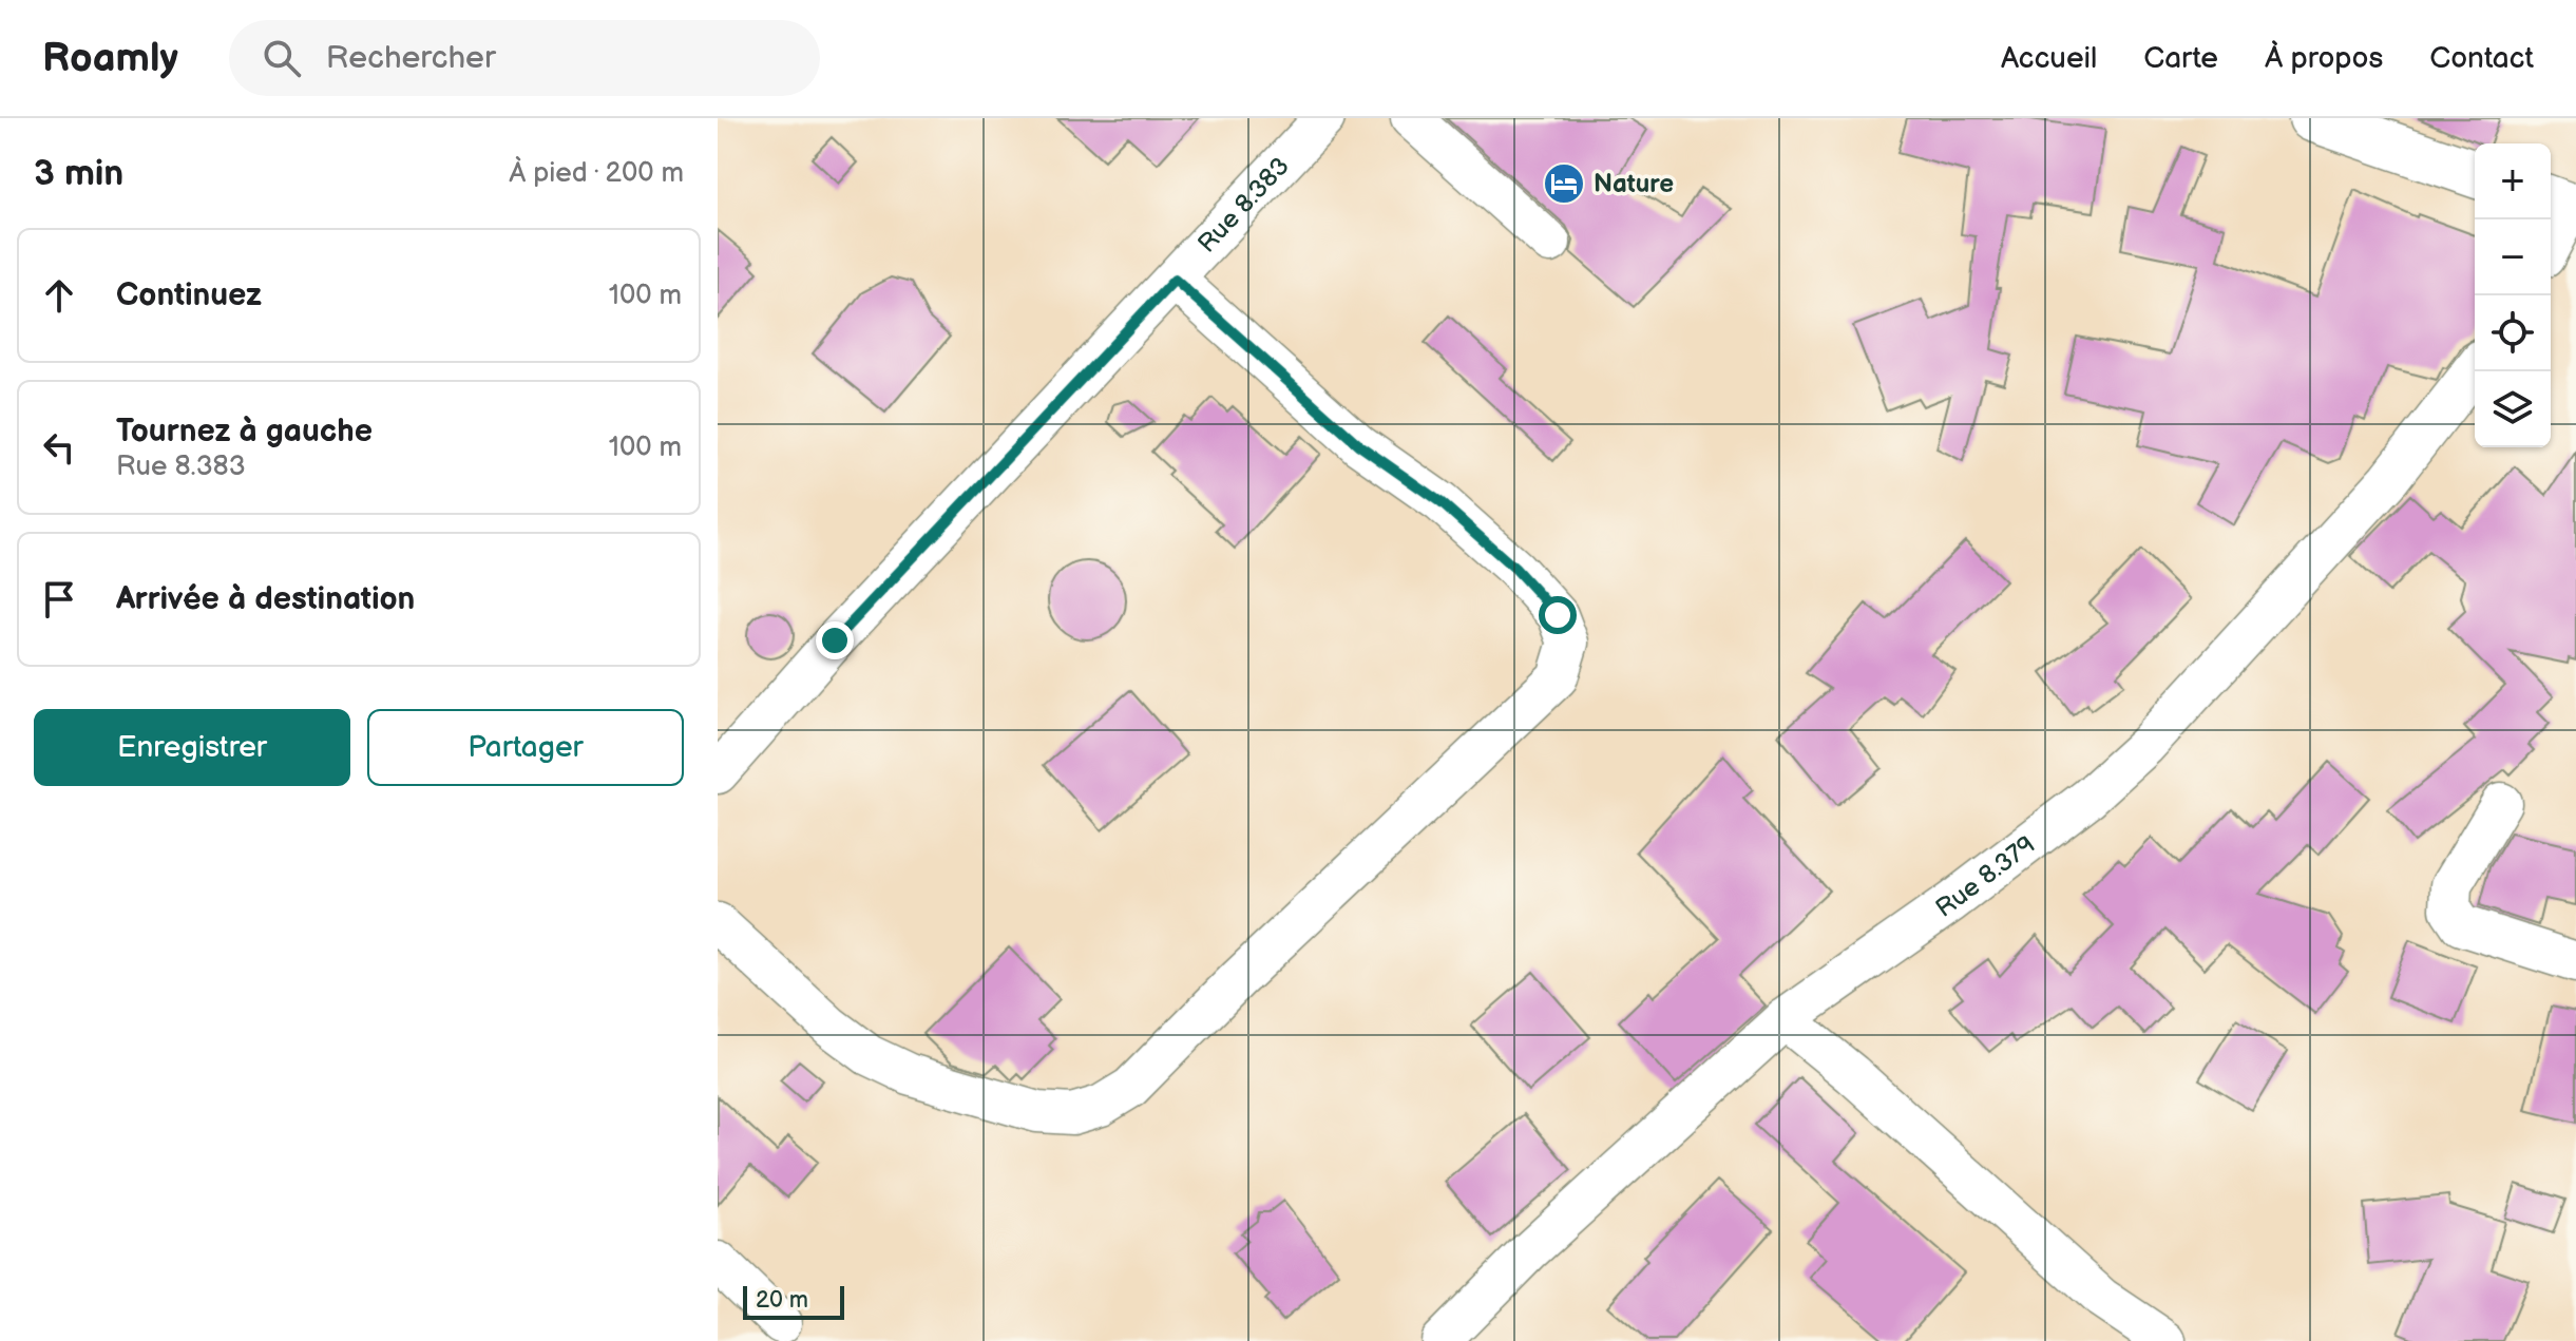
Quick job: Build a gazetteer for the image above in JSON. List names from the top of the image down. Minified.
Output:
{"streets":{"street":["Rue 8.383","Rue 8.379"]},"places":{"hotel":["Nature"]},"scale_bar":"20 m","page":{"header":"Roamly","search":"Rechercher","nav":["Accueil","Carte","À propos","Contact"],"heading":["3 min","À pied · 200 m"],"map_buttons":["+","−"],"list":[["Continuez","100 m"],["Tournez à gauche","Rue 8.383","100 m"],"Arrivée à destination"],"buttons":["Enregistrer","Partager"],"scale":"20 m"}}
